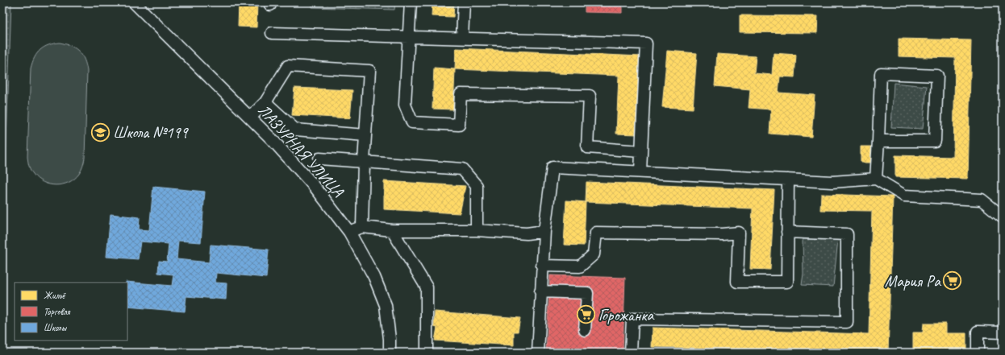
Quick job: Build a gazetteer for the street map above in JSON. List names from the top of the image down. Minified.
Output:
{"streets":{"street":["ЛАЗУРНАЯ УЛИЦА"]},"places":{"school or university":["Школа №199"],"supermarket":["Мария Ра","Горожанка"]},"legend":["Жильё","Торговля","Школы"]}
